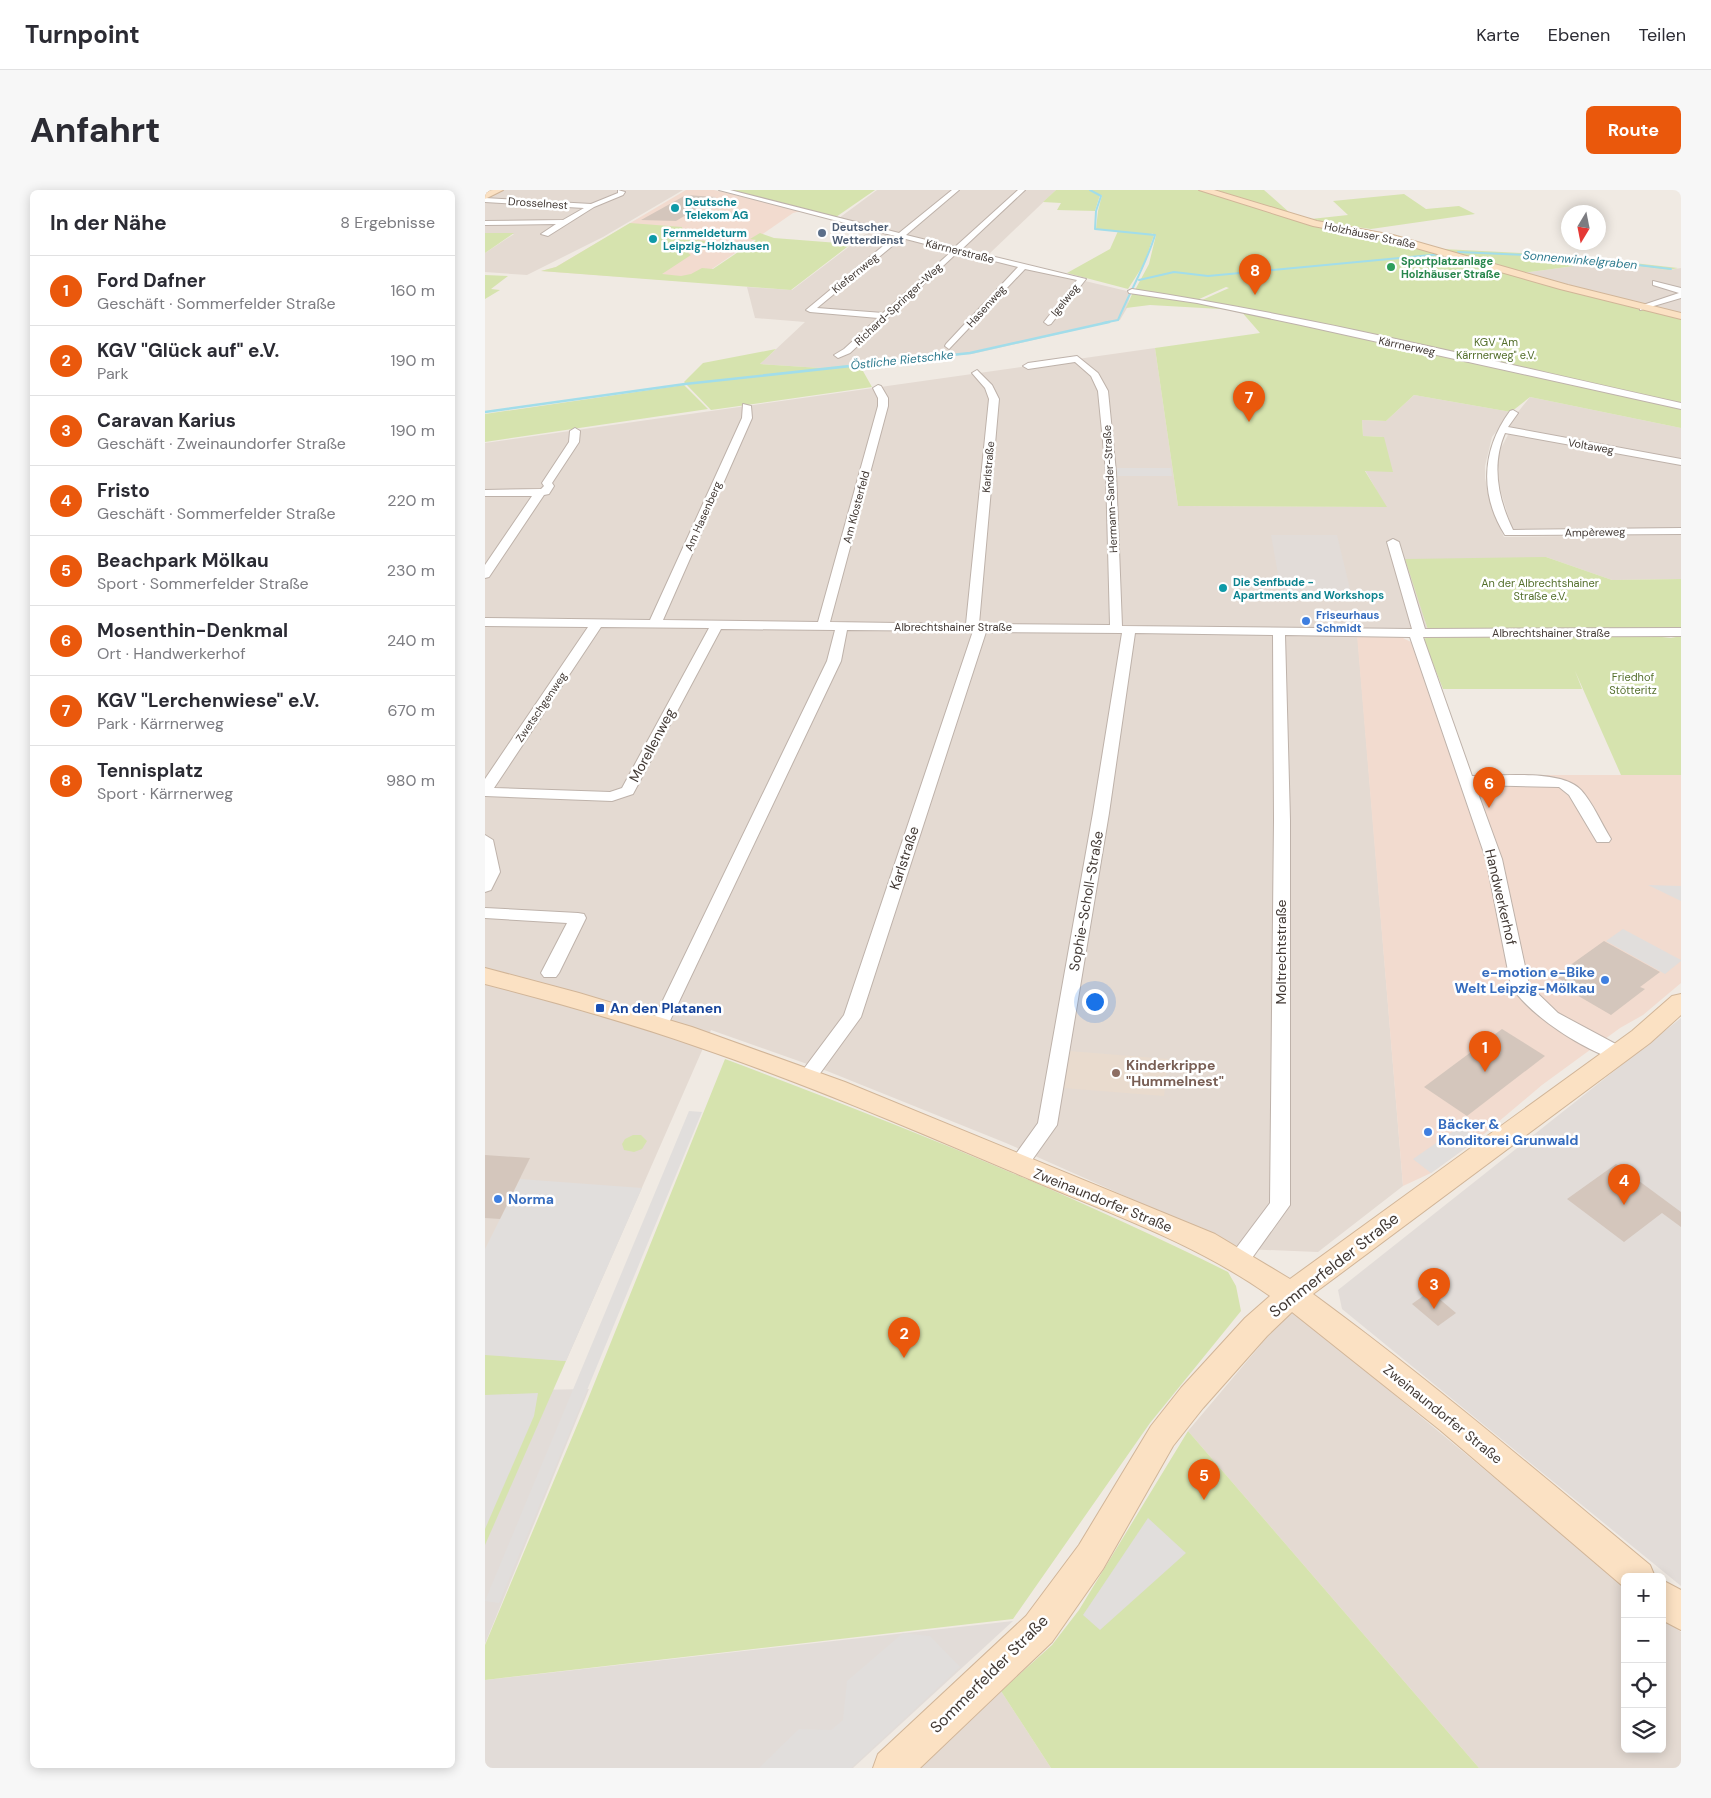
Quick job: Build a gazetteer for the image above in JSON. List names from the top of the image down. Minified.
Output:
{"streets":{"main road":["Holzhäuser Straße","Zweinaundorfer Straße","Sommerfelder Straße"],"street":["Drosselnest","Kärrnerstraße","Kiefernweg","Igelweg","Richard-Springer-Weg","Hasenweg","Kärrnerweg","Voltaweg","Karlstraße","Hermann-Sander-Straße","Am Klosterfeld","Am Hasenberg","Ampèreweg","Albrechtshainer Straße","Zwetschgenweg","Morellenweg","Handwerkerhof","Sophie-Scholl-Straße","Moltrechtstraße"]},"crossings":[["Kärrnerstraße","Kiefernweg"],["Kärrnerstraße","Igelweg"],["Kärrnerstraße","Richard-Springer-Weg"],["Kärrnerstraße","Hasenweg"],["Kiefernweg","Richard-Springer-Weg"],["Voltaweg","Ampèreweg"],["Karlstraße","Albrechtshainer Straße"],["Karlstraße","Zweinaundorfer Straße"],["Hermann-Sander-Straße","Albrechtshainer Straße"],["Hermann-Sander-Straße","Sophie-Scholl-Straße"],["Am Klosterfeld","Albrechtshainer Straße"],["Am Hasenberg","Albrechtshainer Straße"],["Albrechtshainer Straße","Zwetschgenweg"],["Albrechtshainer Straße","Morellenweg"],["Albrechtshainer Straße","Handwerkerhof"],["Albrechtshainer Straße","Sophie-Scholl-Straße"],["Albrechtshainer Straße","Moltrechtstraße"],["Zwetschgenweg","Morellenweg"],["Handwerkerhof","Sommerfelder Straße"],["Sophie-Scholl-Straße","Zweinaundorfer Straße"],["Moltrechtstraße","Zweinaundorfer Straße"],["Zweinaundorfer Straße","Sommerfelder Straße"]],"water":["Sonnenwinkelgraben","Östliche Rietschke"],"parks":["KGV \"Am Kärrnerweg\" e.V.","An der Albrechtshainer Straße e.V.","Friedhof Stötteritz"],"places":{"other":["Deutsche Telekom AG","Deutscher Wetterdienst","Fernmeldeturm Leipzig-Holzhausen","Sportplatzanlage Holzhäuser Straße","Die Senfbude - Apartments and Workshops","Friseurhaus Schmidt","e-motion e-Bike Welt Leipzig-Mölkau","Kinderkrippe \"Hummelnest\"","Bäcker & Konditorei Grunwald","Norma"],"transit":["An den Platanen"]},"north":"bottom","page":{"header":"Turnpoint","nav":["Karte","Ebenen","Teilen"],"buttons":"Route","title":"Anfahrt","heading":["In der Nähe","8 Ergebnisse"],"pins":["8","7","6","1","4","3","2","5"],"list":[{"mark":"1","name":"Ford Dafner","note":"Geschäft · Sommerfelder Straße","value":"160 m"},{"mark":"2","name":"KGV \"Glück auf\" e.V.","note":"Park","value":"190 m"},{"mark":"3","name":"Caravan Karius","note":"Geschäft · Zweinaundorfer Straße","value":"190 m"},{"mark":"4","name":"Fristo","note":"Geschäft · Sommerfelder Straße","value":"220 m"},{"mark":"5","name":"Beachpark Mölkau","note":"Sport · Sommerfelder Straße","value":"230 m"},{"mark":"6","name":"Mosenthin-Denkmal","note":"Ort · Handwerkerhof","value":"240 m"},{"mark":"7","name":"KGV \"Lerchenwiese\" e.V.","note":"Park · Kärrnerweg","value":"670 m"},{"mark":"8","name":"Tennisplatz","note":"Sport · Kärrnerweg","value":"980 m"}],"map_buttons":["+","−"]}}
